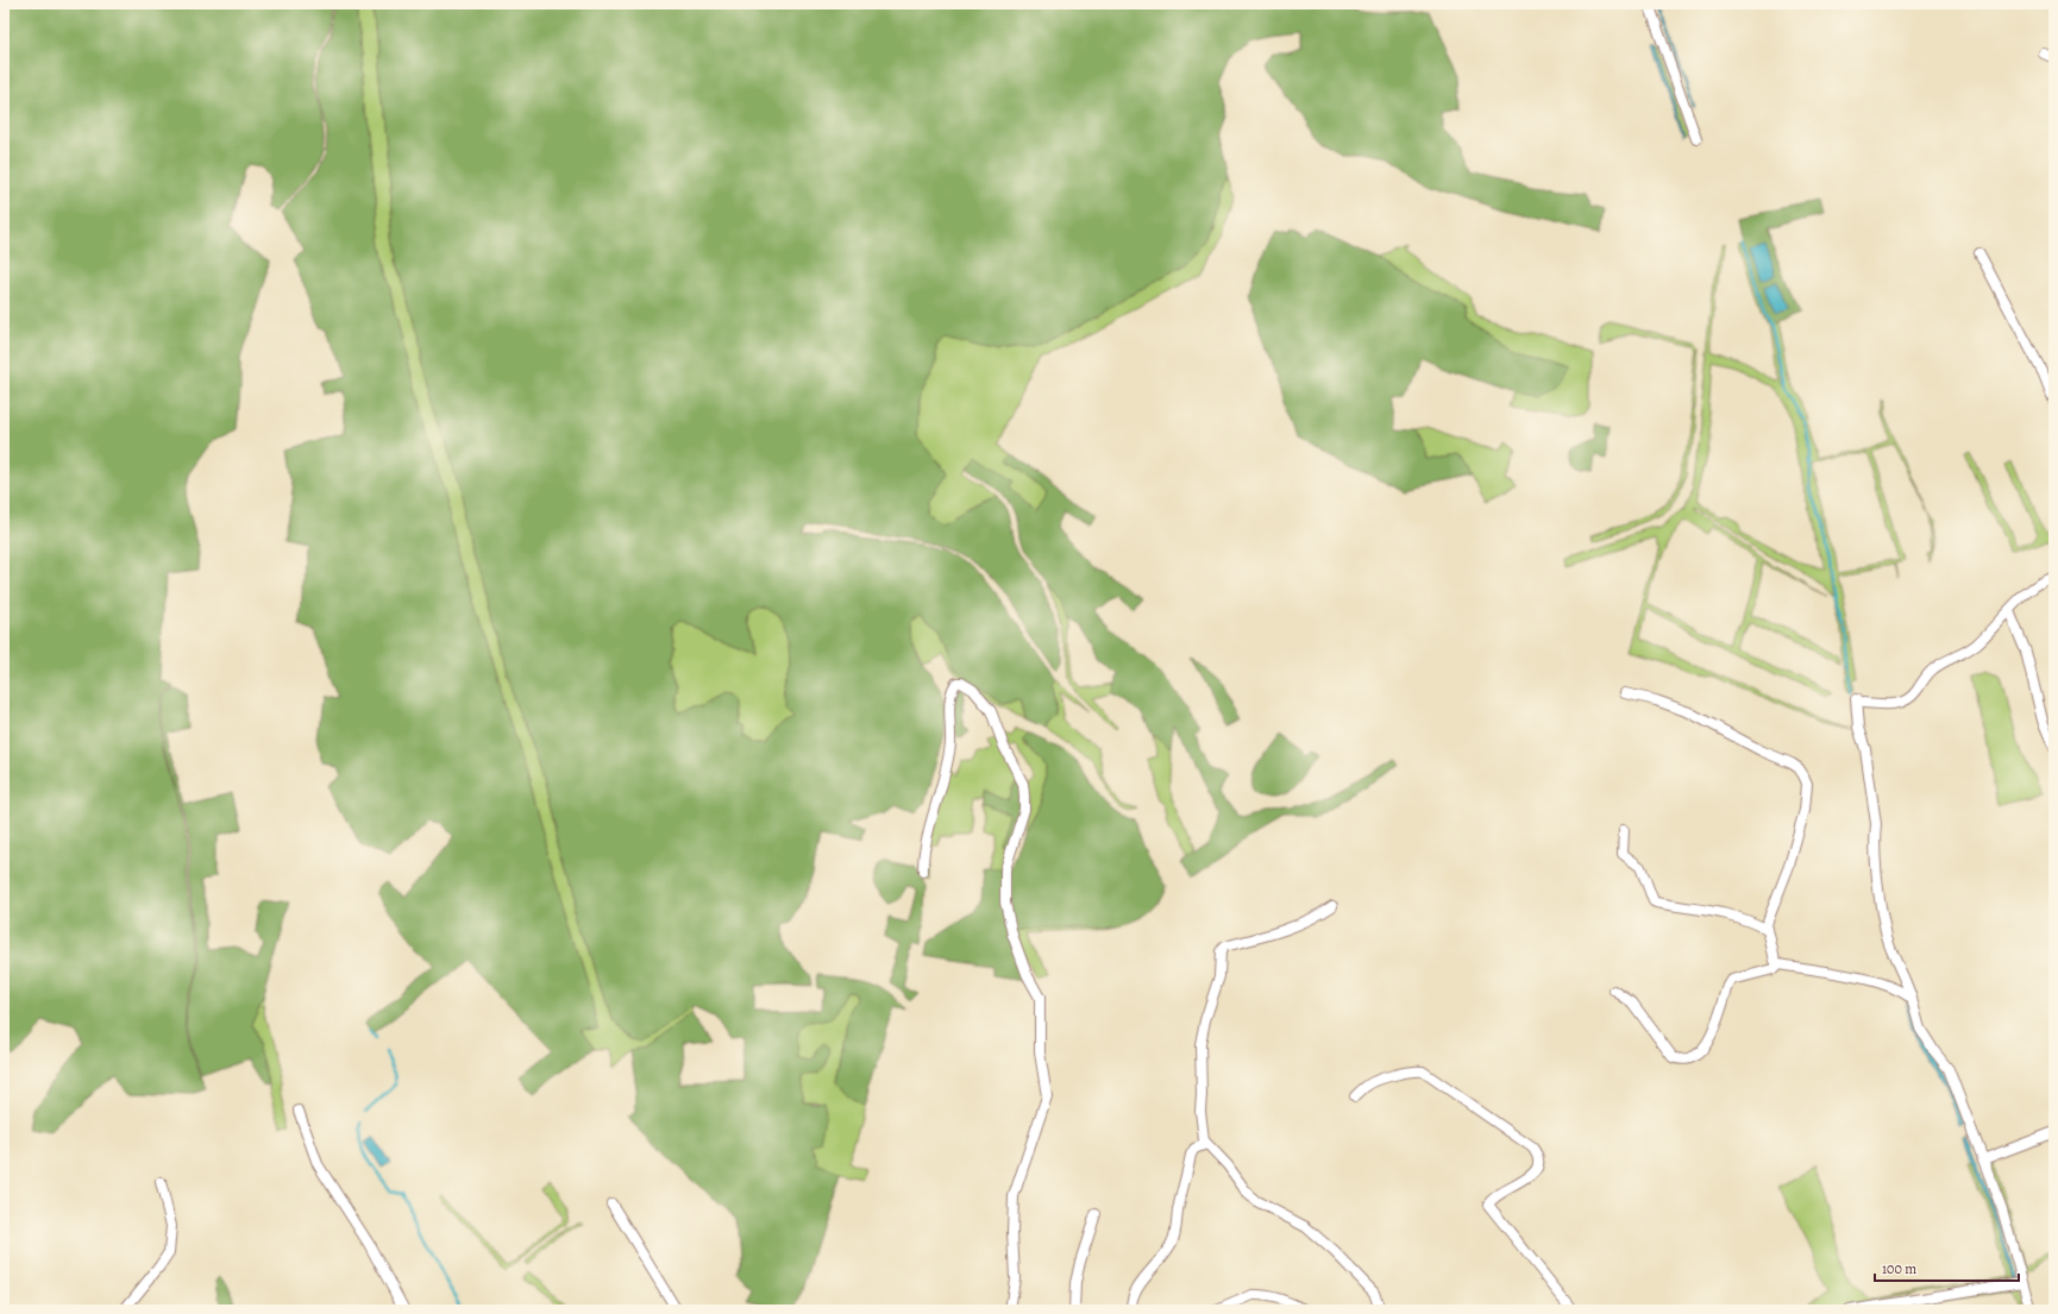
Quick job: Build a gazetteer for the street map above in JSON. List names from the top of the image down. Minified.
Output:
{"scale_bar":"100 m"}
